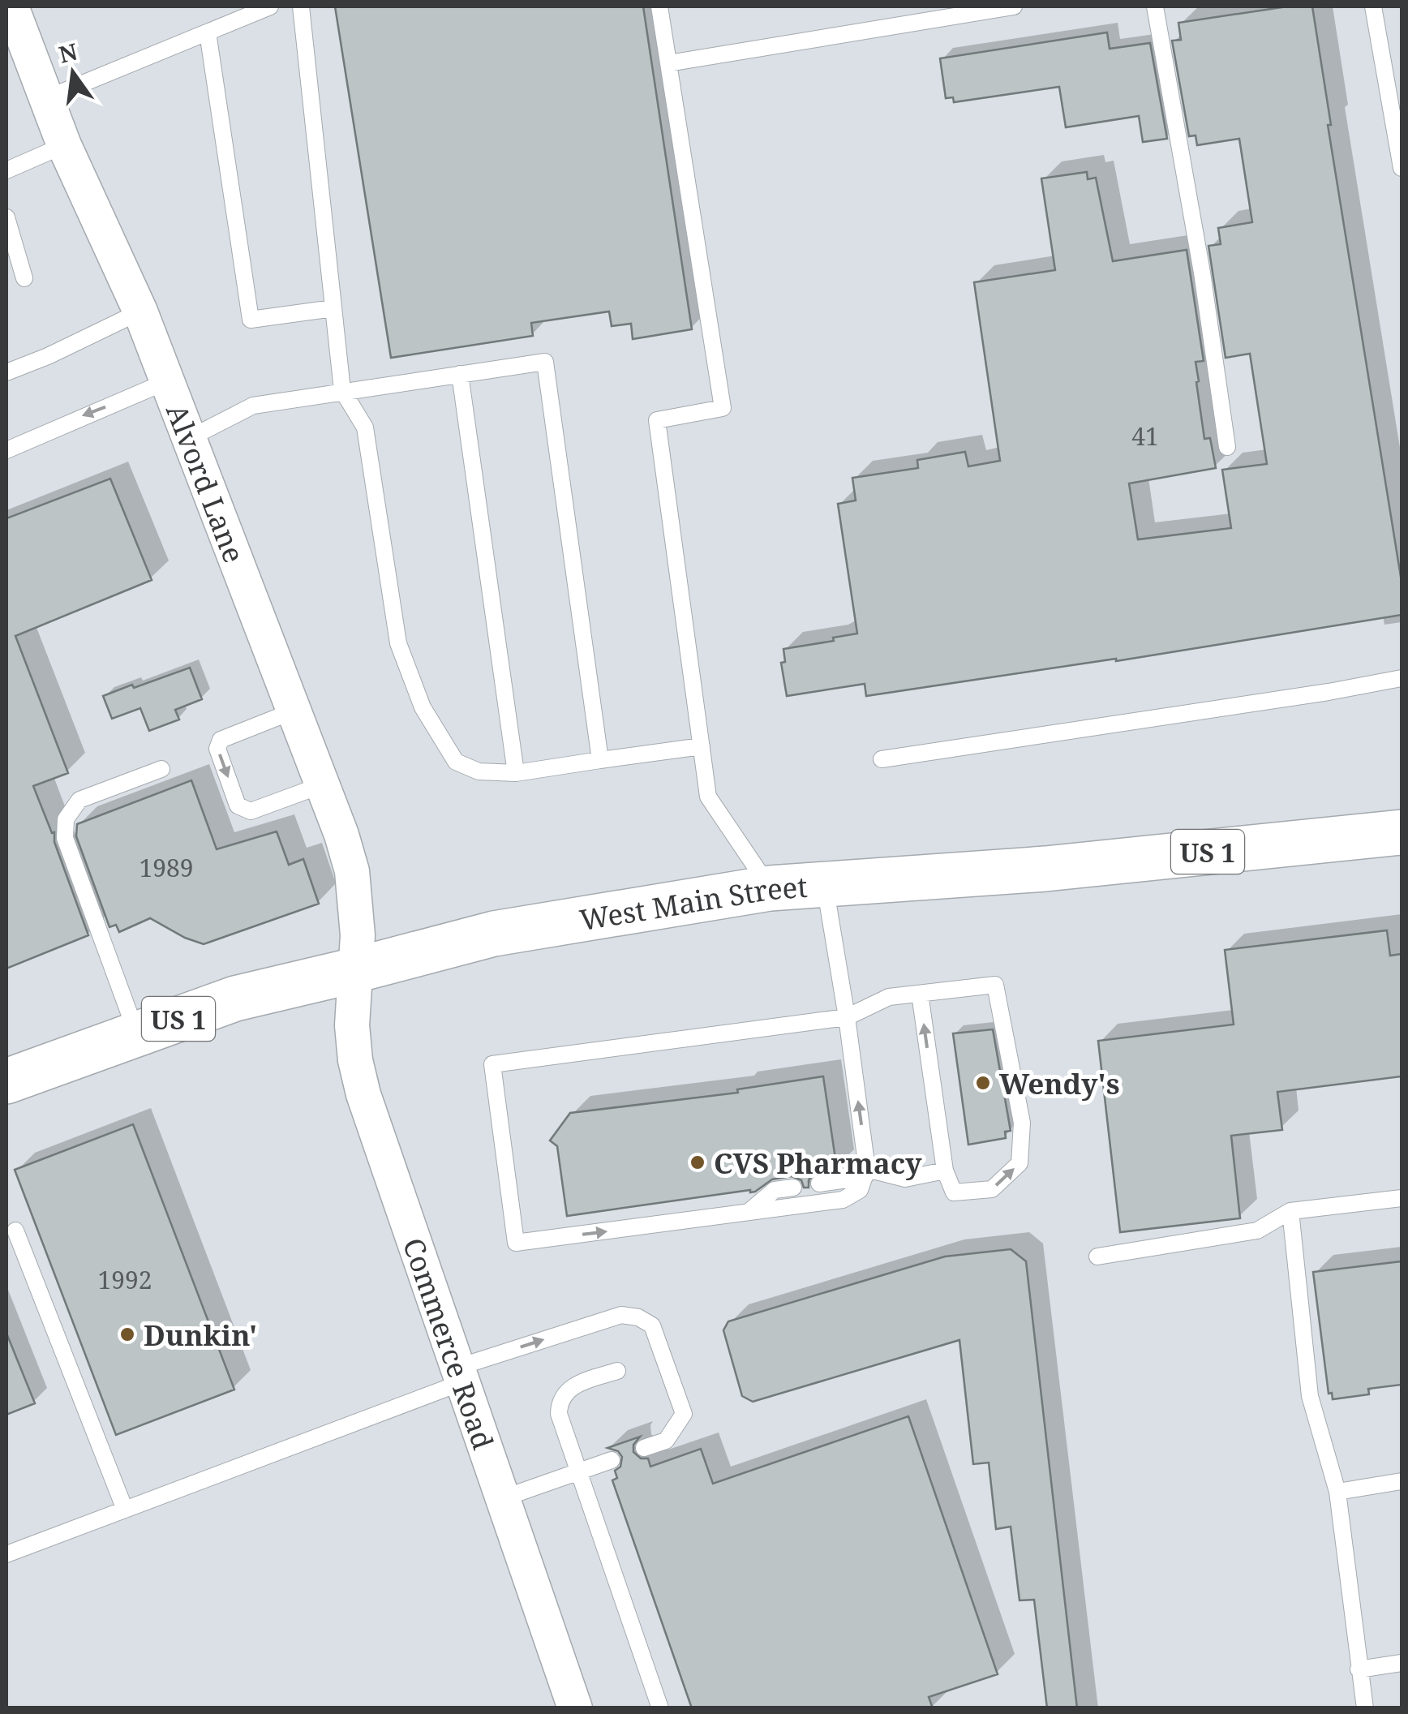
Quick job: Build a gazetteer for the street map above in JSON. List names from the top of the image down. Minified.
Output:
{"streets":{"main road":["US 1","West Main Street"],"street":["Alvord Lane","Commerce Road"]},"crossings":[["Alvord Lane","West Main Street"],["Alvord Lane","Commerce Road"],["West Main Street","Commerce Road"]],"places":["Wendy's","CVS Pharmacy","Dunkin'"],"house_numbers":["41","1989","1992"],"north":"top"}
